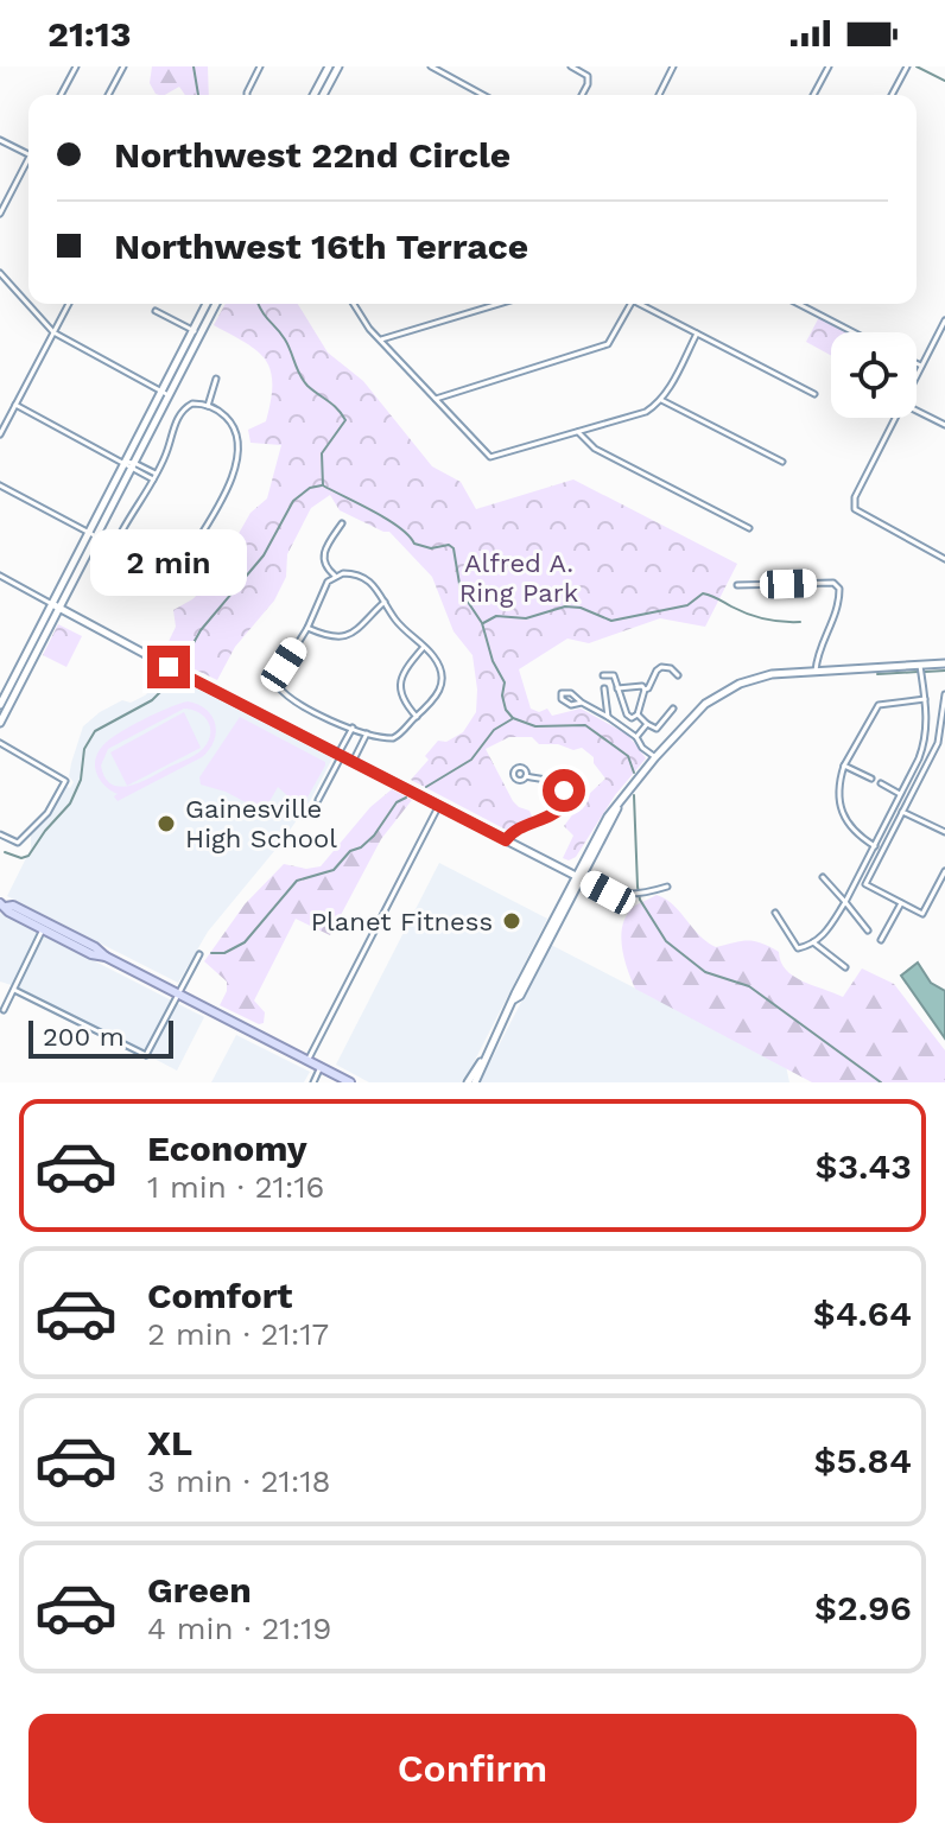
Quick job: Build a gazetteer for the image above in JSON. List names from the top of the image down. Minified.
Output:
{"parks":["Alfred A. Ring Park"],"places":["Gainesville High School","Planet Fitness"],"scale_bar":"200 m","page":{"status":"21:13","banner":["Northwest 22nd Circle","Northwest 16th Terrace"],"bubble":"2 min","scale":"200 m","list":[{"name":"Economy","note":"1 min · 21:16","value":"$3.43"},{"name":"Comfort","note":"2 min · 21:17","value":"$4.64"},{"name":"XL","note":"3 min · 21:18","value":"$5.84"},{"name":"Green","note":"4 min · 21:19","value":"$2.96"}],"buttons":"Confirm"}}
